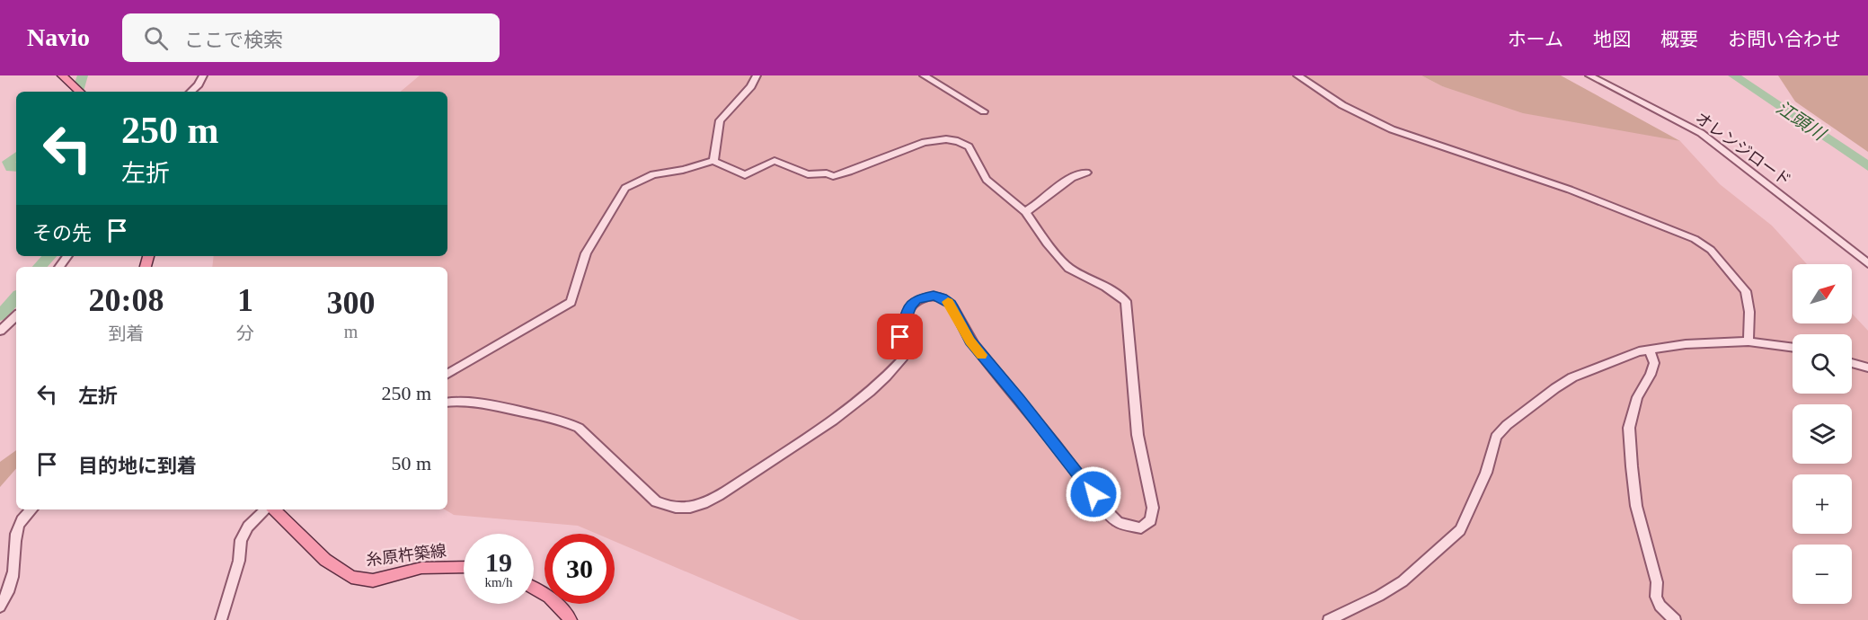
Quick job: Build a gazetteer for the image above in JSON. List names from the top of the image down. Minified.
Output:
{"streets":{"main road":["糸原杵築線"],"street":["オレンジロード"]},"water":["江頭川"],"north":"top right","page":{"header":"Navio","search":"ここで検索","nav":["ホーム","地図","概要","お問い合わせ"],"turn":["250 m","左折"],"then":"その先","map_buttons":["+","−"],"eta":["20:08","到着","1","分","300","m"],"list":[{"name":"左折","value":"250 m"},{"name":"目的地に到着","value":"50 m"}],"speed":"19 km/h","limit":"30"}}
